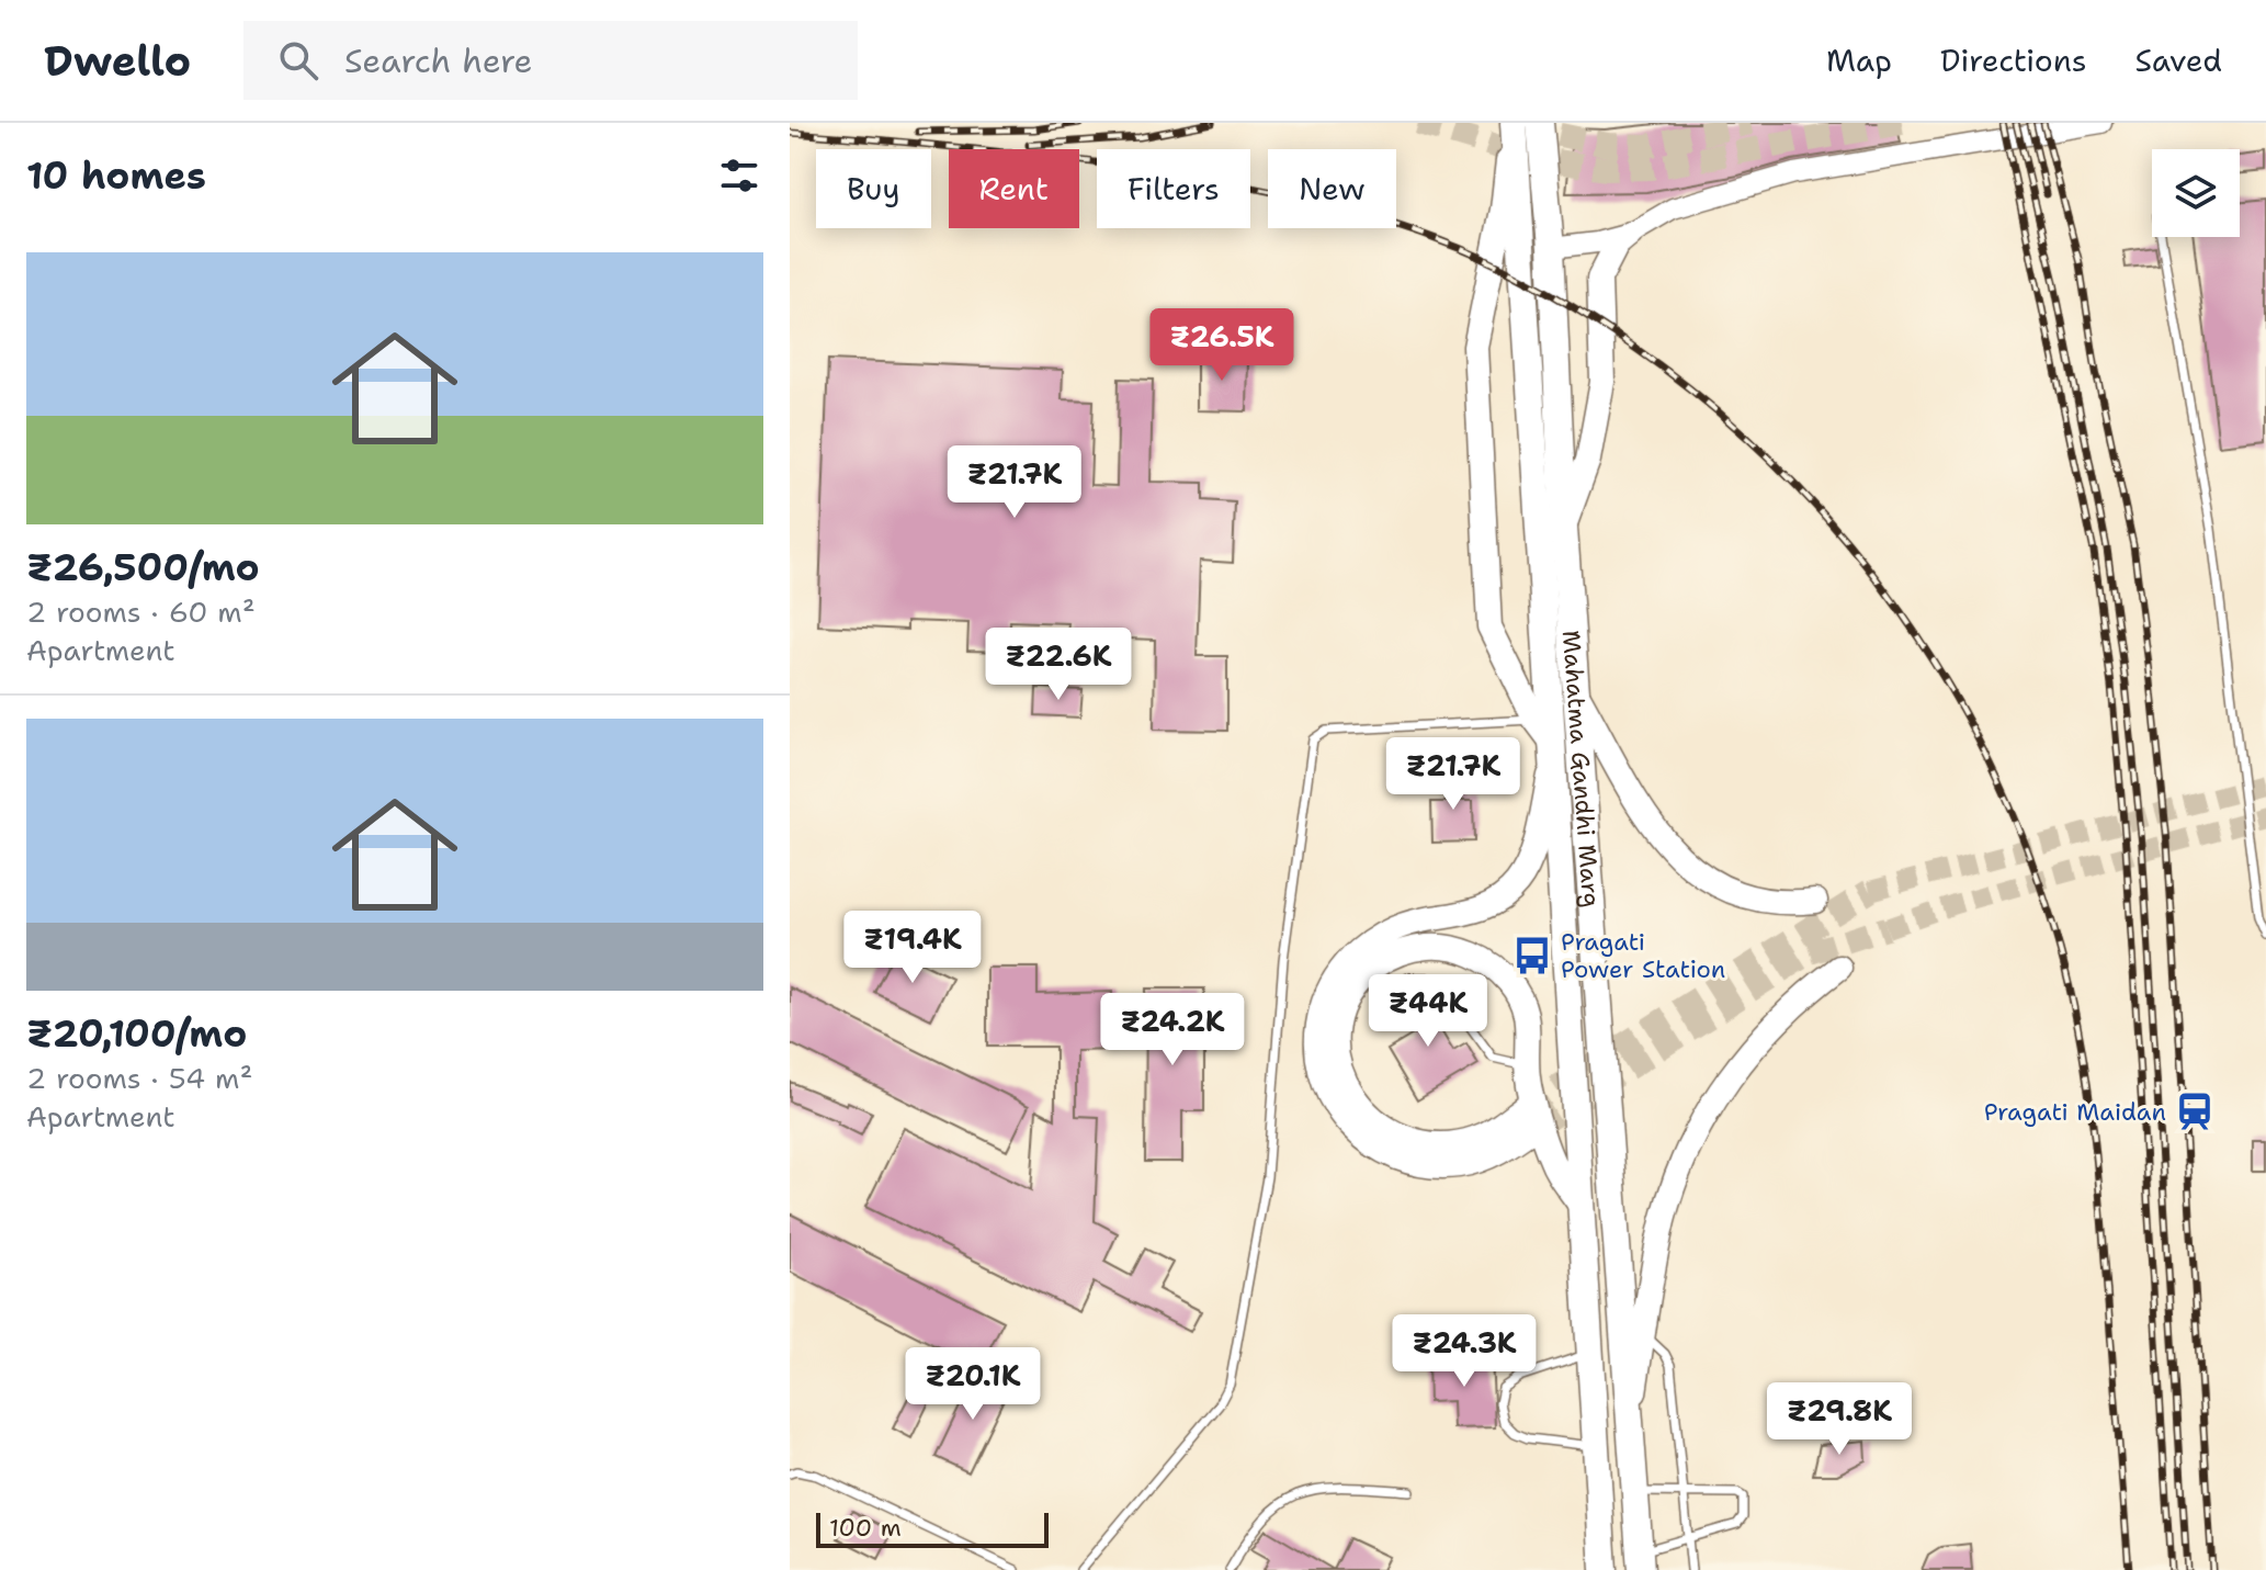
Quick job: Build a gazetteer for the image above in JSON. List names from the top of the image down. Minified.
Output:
{"streets":{"highway":["Mahatma Gandhi Marg"]},"places":{"bus stop":["Pragati Power Station"],"station":["Pragati Maidan"]},"scale_bar":"100 m","page":{"header":"Dwello","search":"Search here","nav":["Map","Directions","Saved"],"heading":"10 homes","chip":["Buy","Rent","Filters","New"],"list":[{"name":"₹26,500/mo","note":"2 rooms · 60 m² · Apartment"},{"name":"₹20,100/mo","note":"2 rooms · 54 m² · Apartment"}],"price":["₹26.5K","₹21.7K","₹22.6K","₹21.7K","₹19.4K","₹44K","₹24.2K","₹24.3K","₹20.1K","₹29.8K"],"scale":"100 m"}}
